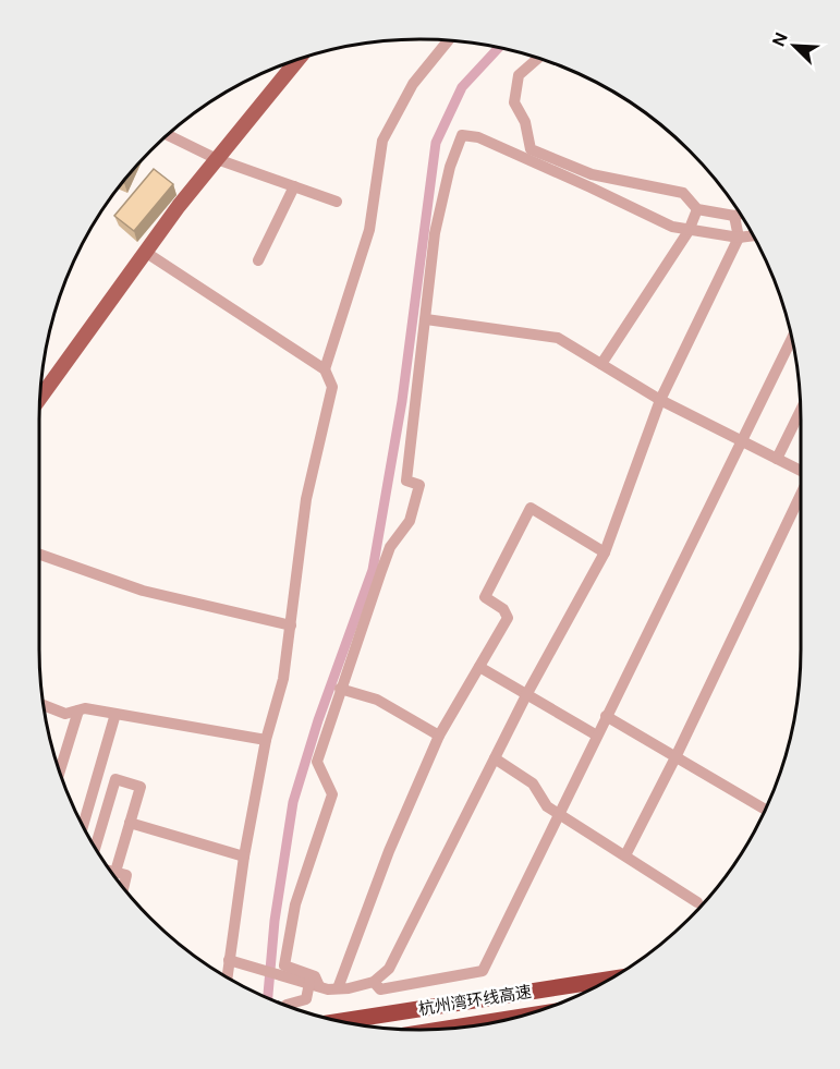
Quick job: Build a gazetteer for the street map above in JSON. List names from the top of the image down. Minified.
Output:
{"streets":{"highway":["杭州湾环线高速"]},"north":"top left"}
